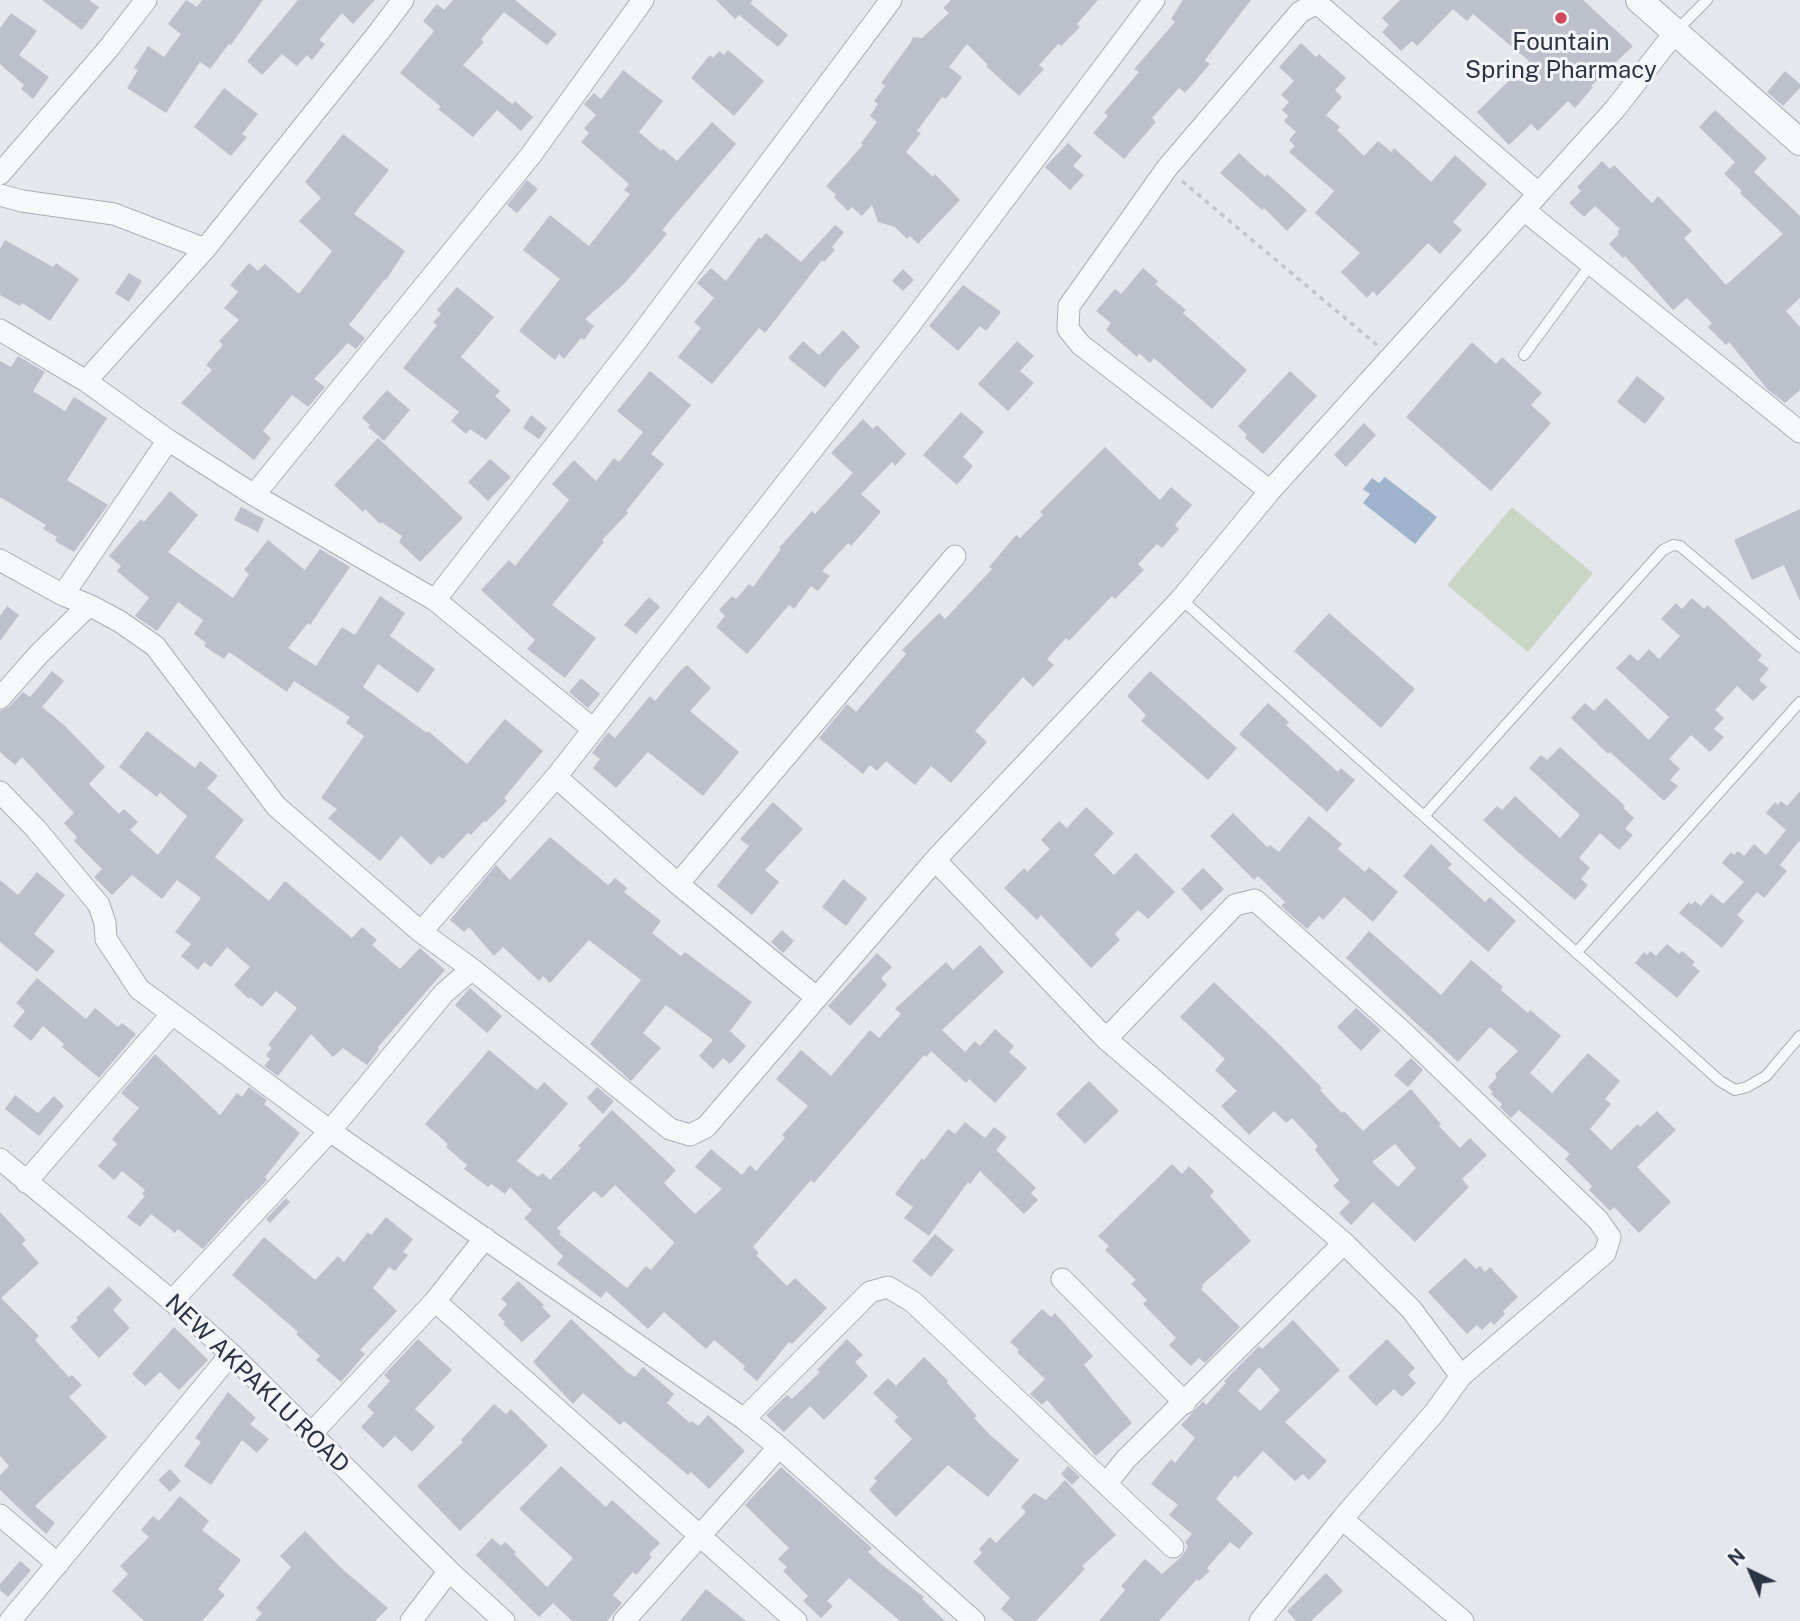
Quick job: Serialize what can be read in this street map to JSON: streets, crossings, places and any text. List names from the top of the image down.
{
  "streets": {
    "street": ["NEW AKPAKLU ROAD"]
  },
  "places": ["Fountain Spring Pharmacy"],
  "north": "top left"
}
